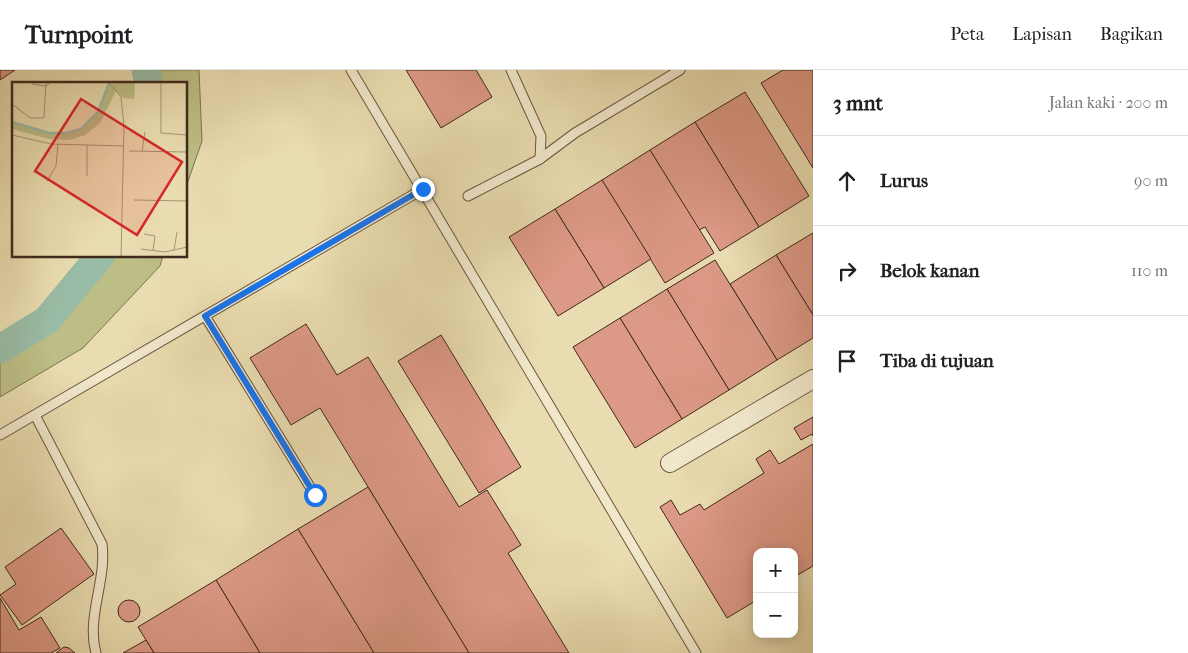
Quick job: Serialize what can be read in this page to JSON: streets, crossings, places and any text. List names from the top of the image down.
{
  "page": {
    "header": "Turnpoint",
    "nav": ["Peta", "Lapisan", "Bagikan"],
    "heading": ["3 mnt", "Jalan kaki · 200 m"],
    "list": [
      ["Lurus", "90 m"],
      ["Belok kanan", "110 m"],
      "Tiba di tujuan"
    ],
    "map_buttons": ["+", "−"]
  }
}
